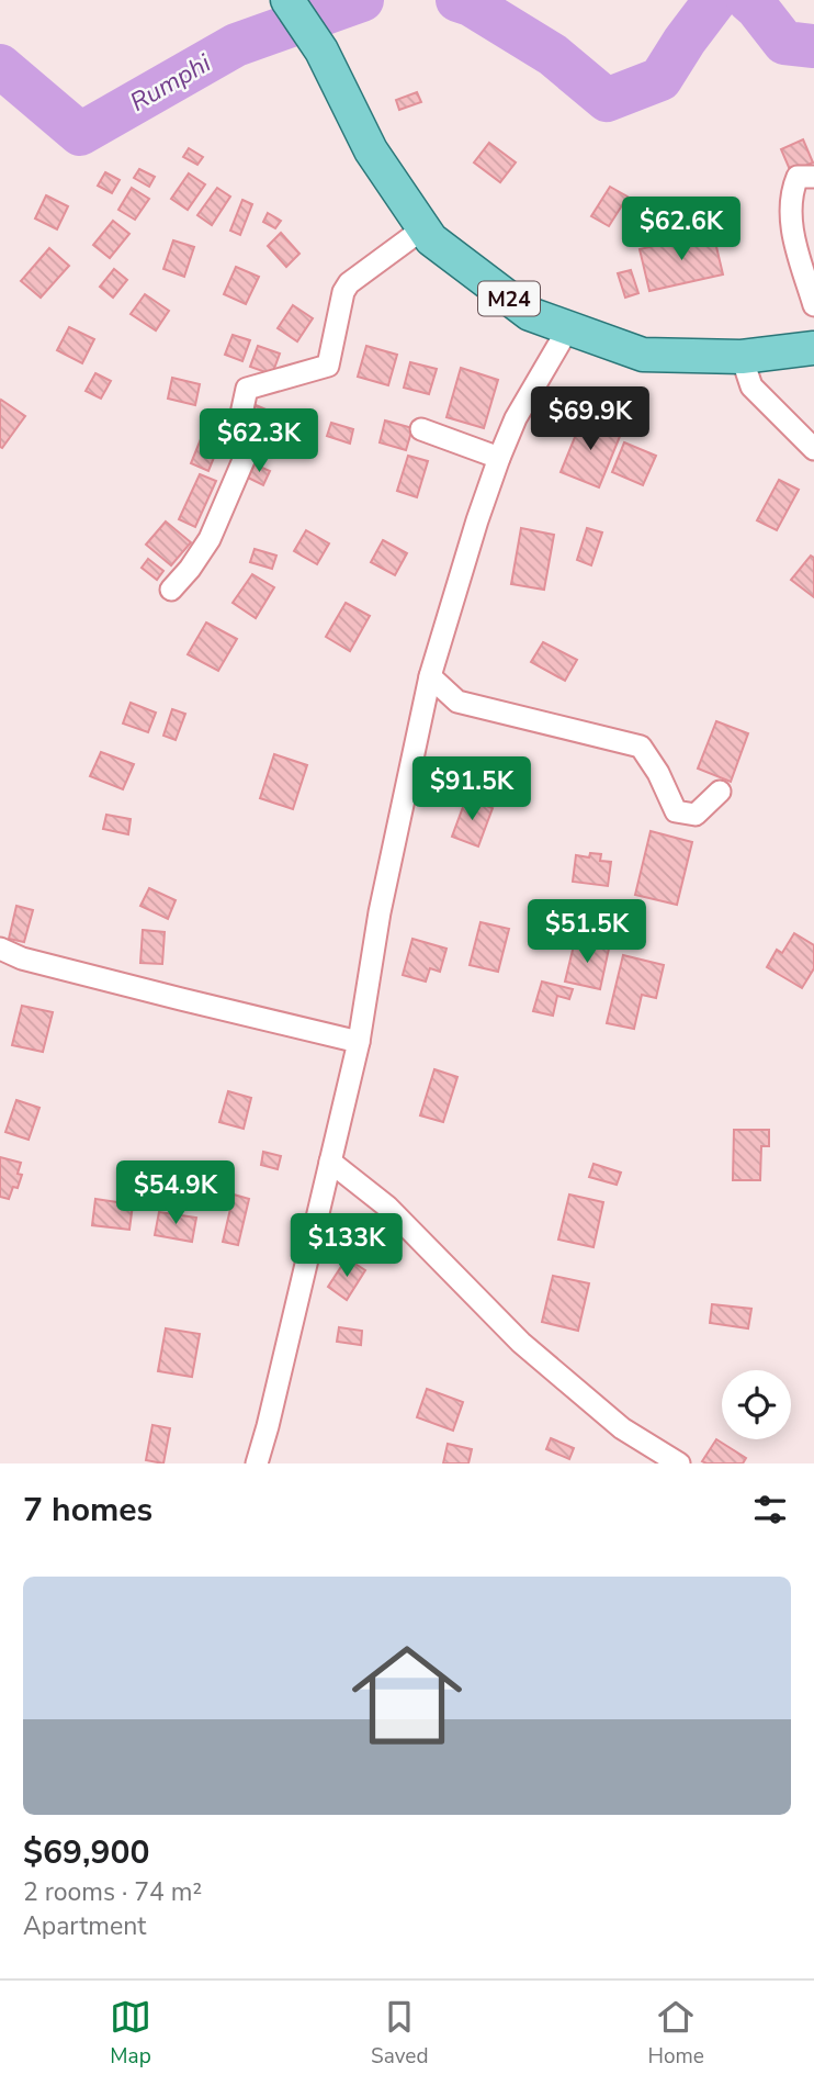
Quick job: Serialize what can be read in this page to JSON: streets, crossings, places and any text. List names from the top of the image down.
{
  "streets": {
    "main road": ["M24"]
  },
  "water": ["Rumphi"],
  "page": {
    "price": [
      "$62.6K",
      "$69.9K",
      "$62.3K",
      "$91.5K",
      "$51.5K",
      "$54.9K",
      "$133K"
    ],
    "heading": "7 homes",
    "list": [
      {
        "name": "$69,900",
        "note": "2 rooms · 74 m² · Apartment"
      }
    ],
    "tabs": ["Map", "Saved", "Home"]
  }
}
